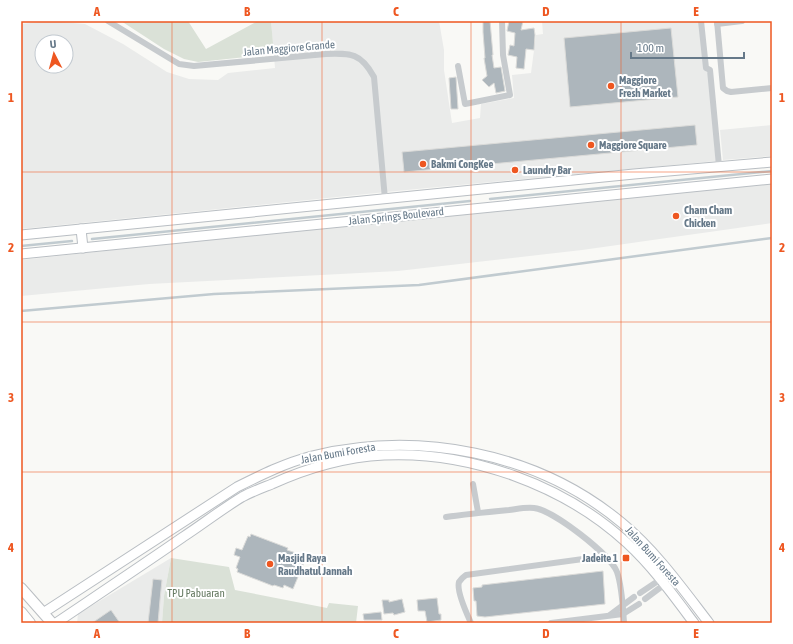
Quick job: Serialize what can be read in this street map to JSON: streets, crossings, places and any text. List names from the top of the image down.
{
  "streets": {
    "main road": ["Jalan Springs Boulevard", "Jalan Bumi Foresta"],
    "street": ["Jalan Maggiore Grande"]
  },
  "crossings": [
    ["Jalan Maggiore Grande", "Jalan Springs Boulevard"]
  ],
  "parks": ["TPU Pabuaran"],
  "places": {
    "other": [
      "Maggiore Fresh Market",
      "Maggiore Square",
      "Bakmi CongKee",
      "Laundry Bar",
      "Cham Cham Chicken",
      "Masjid Raya Raudhatul Jannah"
    ],
    "transit": ["Jadeite 1"]
  },
  "scale_bar": "100 m",
  "north": "top",
  "grid": {
    "columns": [
      "A",
      "B",
      "C",
      "D",
      "E"
    ],
    "rows": [
      "1",
      "2",
      "3",
      "4"
    ]
  }
}
